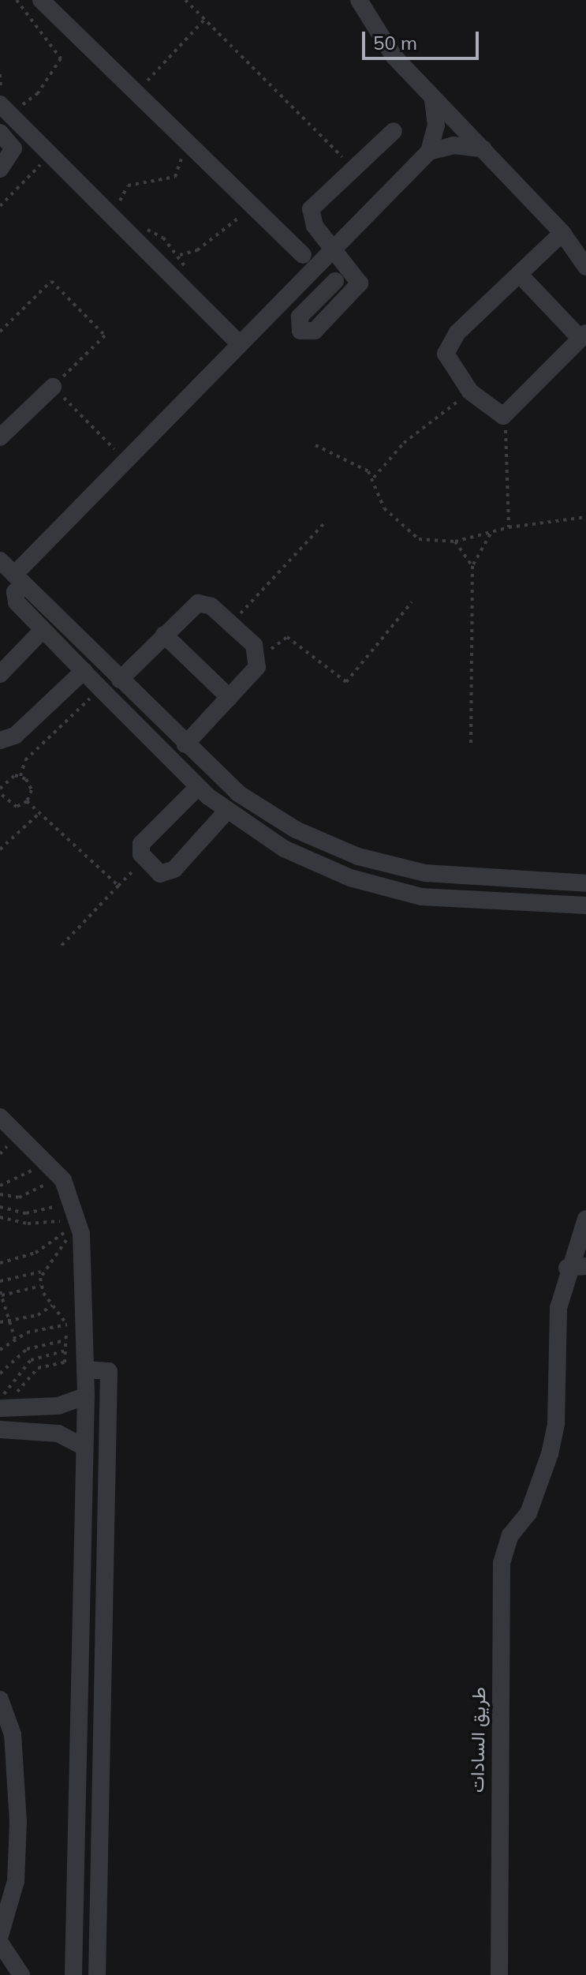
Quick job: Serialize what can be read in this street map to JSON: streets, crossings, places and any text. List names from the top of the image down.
{
  "streets": {
    "street": ["طريق السادات"]
  },
  "scale_bar": "50 m"
}
